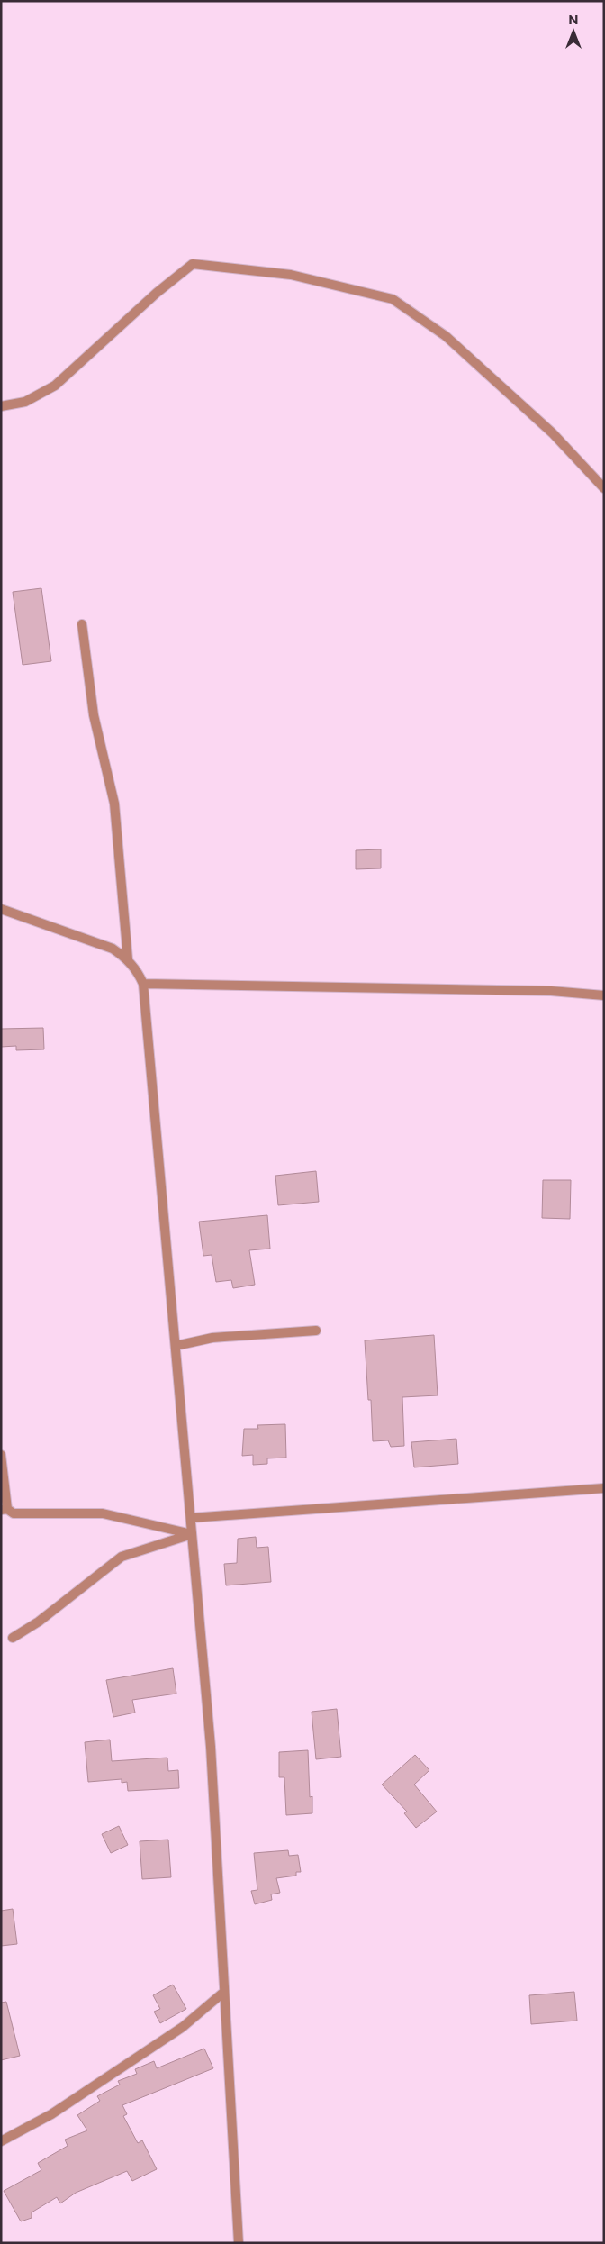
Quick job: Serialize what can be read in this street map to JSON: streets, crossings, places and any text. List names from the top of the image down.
{
  "north": "top"
}
